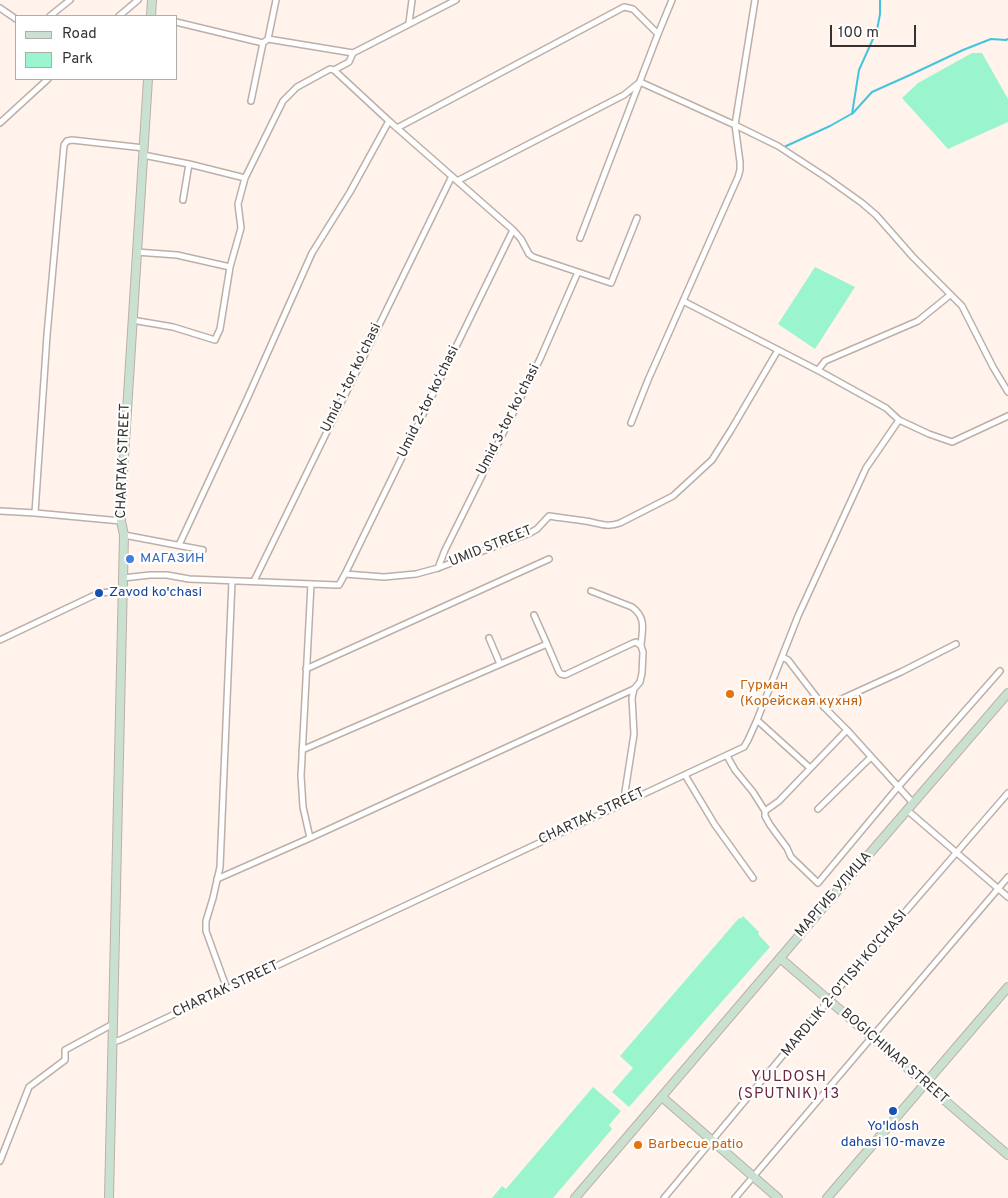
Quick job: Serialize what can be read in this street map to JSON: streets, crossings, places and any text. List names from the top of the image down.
{
  "streets": {
    "street": [
      "Umid 1-tor koʻchasi",
      "Umid 2-tor koʻchasi",
      "Umid 3-tor koʻchasi",
      "CHARTAK STREET",
      "UMID STREET",
      "МАРГИБ УЛИЦА",
      "MARDLIK 2-O'TISH KO'CHASI",
      "BOGICHINAR STREET"
    ]
  },
  "crossings": [
    ["Umid 2-tor koʻchasi", "UMID STREET"],
    ["Umid 3-tor koʻchasi", "UMID STREET"],
    ["МАРГИБ УЛИЦА", "BOGICHINAR STREET"],
    ["MARDLIK 2-O'TISH KO'CHASI", "BOGICHINAR STREET"]
  ],
  "districts": ["YULDOSH (SPUTNIK) 13"],
  "places": [
    "МАГАЗИН",
    "Zavod ko'chasi",
    "Гурман (Корейская кухня)",
    "Yo'ldosh dahasi 10-mavze",
    "Barbecue patio"
  ],
  "legend": ["Road", "Park"],
  "scale_bar": "100 m"
}
